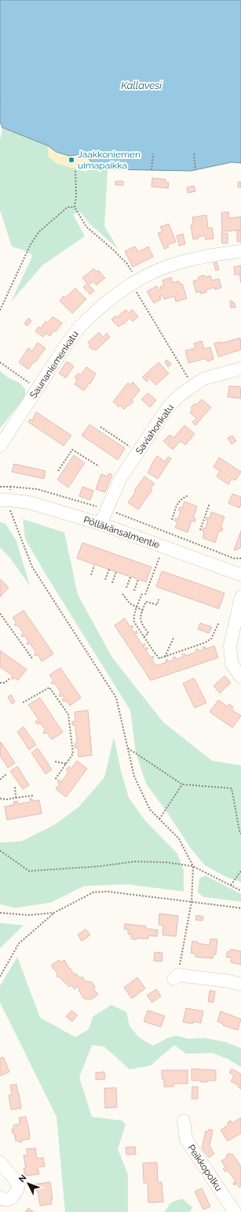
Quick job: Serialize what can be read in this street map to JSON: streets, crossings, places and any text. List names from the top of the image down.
{
  "streets": {
    "street": [
      "Saunaniemenkatu",
      "Saviahonkatu",
      "Pölläkänsalmentie",
      "Peikkopolku"
    ]
  },
  "crossings": [
    ["Saviahonkatu", "Pölläkänsalmentie"]
  ],
  "water": ["Kallavesi"],
  "places": ["Jaakkoniemen uimapaikka"],
  "north": "top left"
}
